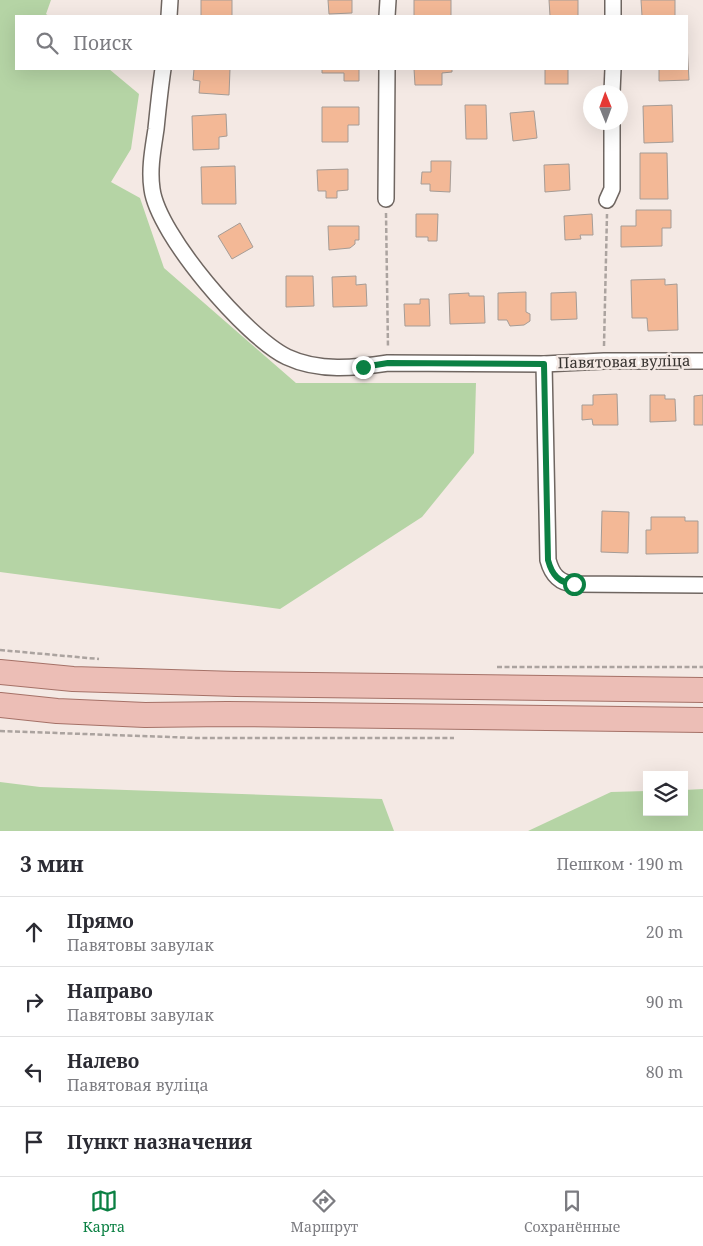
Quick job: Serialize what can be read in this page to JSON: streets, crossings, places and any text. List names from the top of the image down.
{
  "streets": {
    "street": ["Павятовая вуліца"]
  },
  "north": "top",
  "page": {
    "search": "Поиск",
    "heading": ["3 мин", "Пешком · 190 m"],
    "list": [
      ["Прямо", "Павятовы завулак", "20 m"],
      ["Направо", "Павятовы завулак", "90 m"],
      ["Налево", "Павятовая вуліца", "80 m"],
      "Пункт назначения"
    ],
    "nav": ["Карта", "Маршрут", "Сохранённые"]
  }
}
